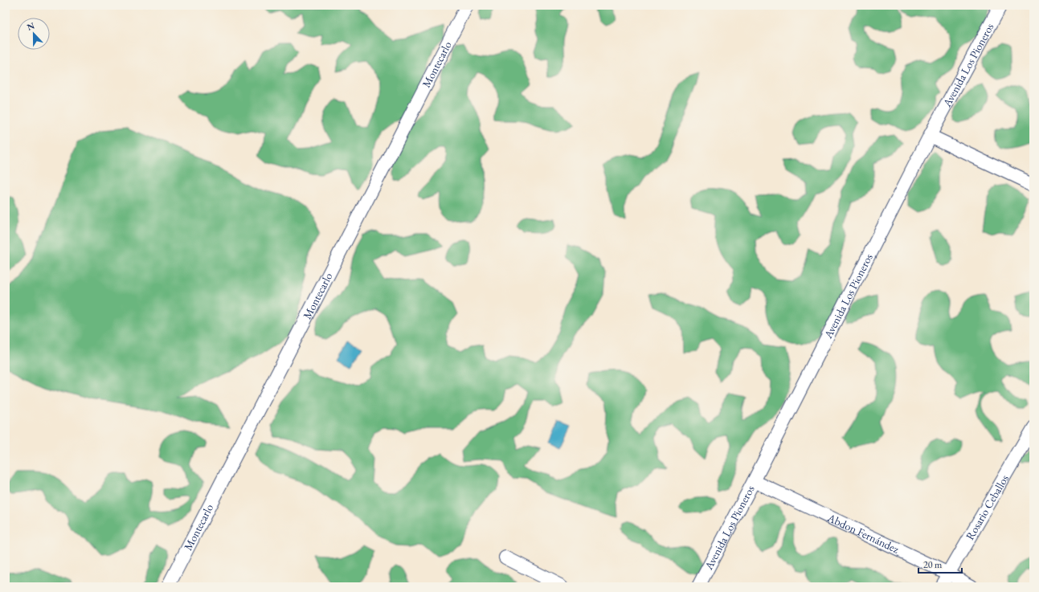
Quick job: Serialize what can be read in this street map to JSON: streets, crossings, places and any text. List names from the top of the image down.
{
  "streets": {
    "street": [
      "Montecarlo",
      "Avenida Los Pioneros",
      "Rosario Ceballos",
      "Abdon Fernández"
    ]
  },
  "crossings": [
    ["Avenida Los Pioneros", "Abdon Fernández"],
    ["Rosario Ceballos", "Abdon Fernández"]
  ],
  "scale_bar": "20 m",
  "north": "top"
}
